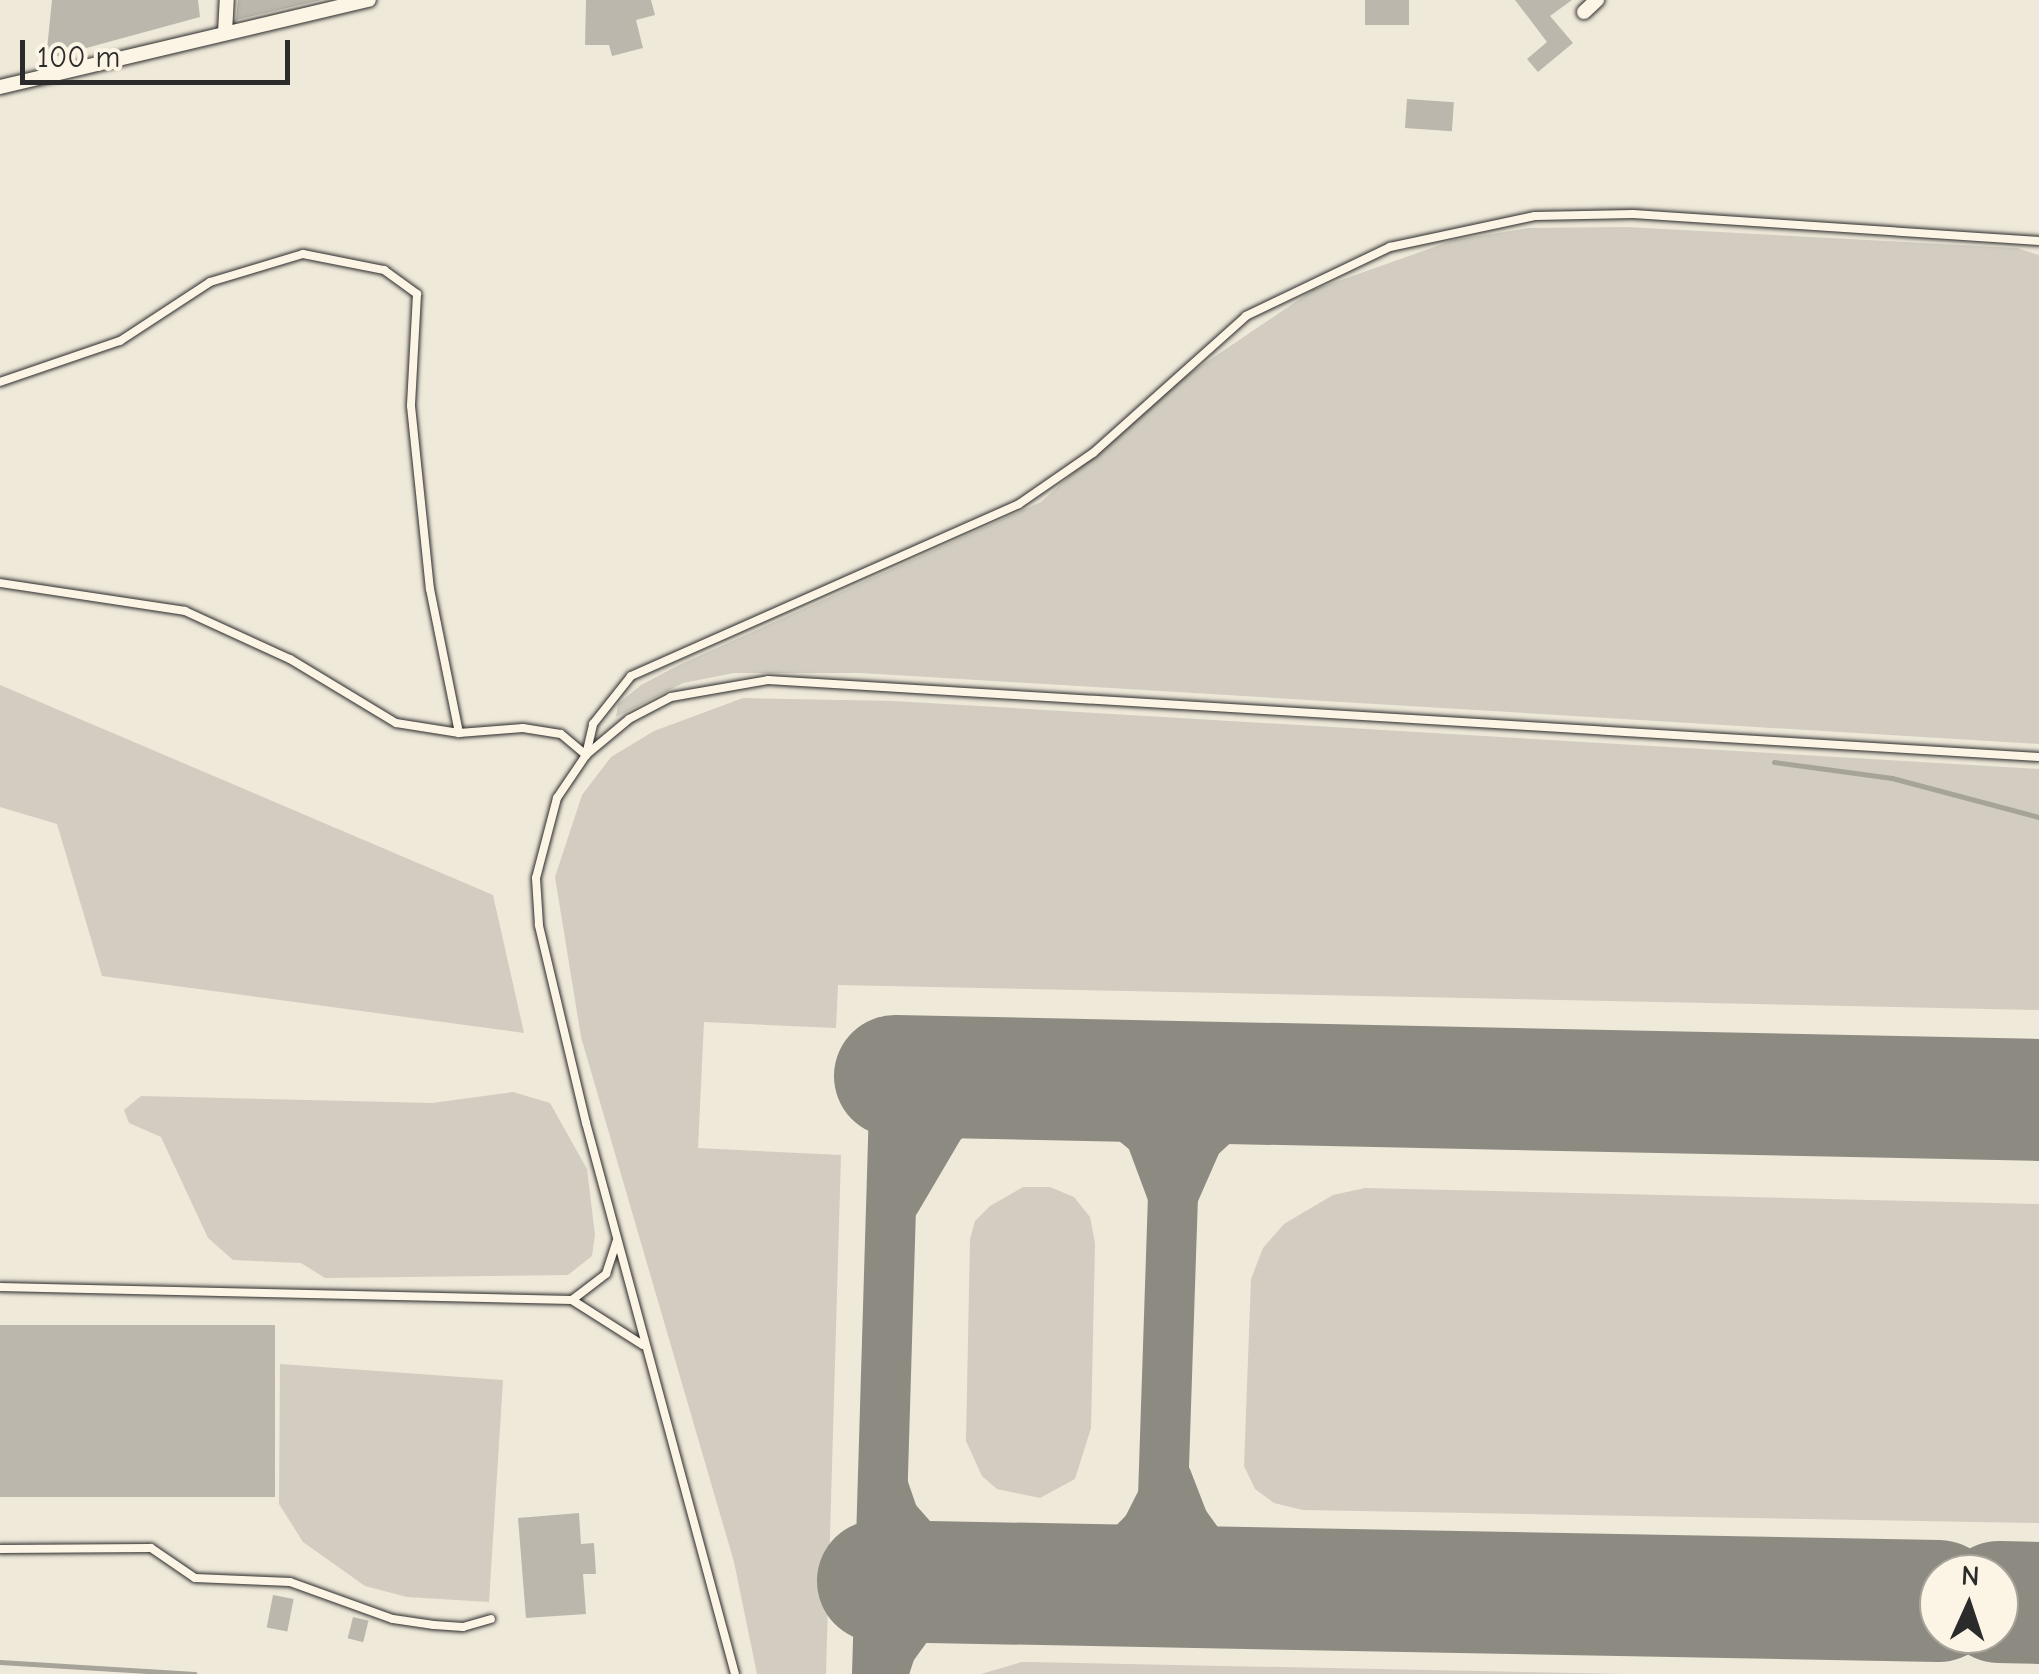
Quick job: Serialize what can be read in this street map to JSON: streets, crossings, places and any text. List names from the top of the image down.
{
  "scale_bar": "100 m",
  "north": "top"
}
